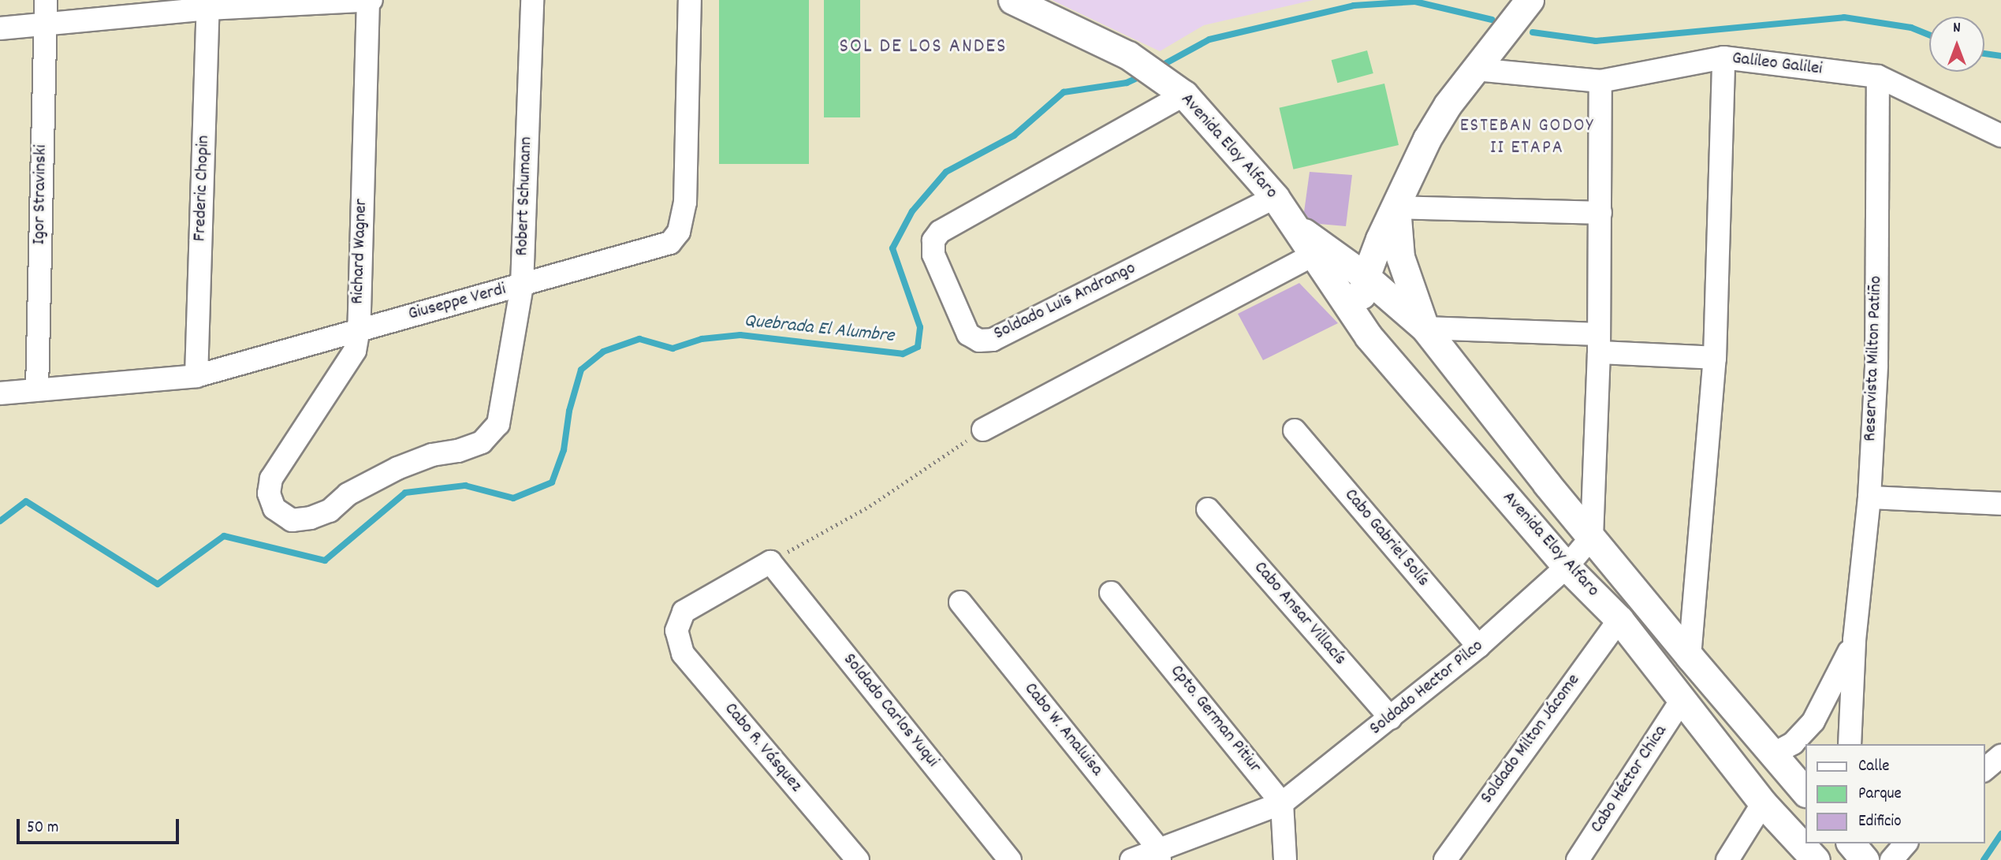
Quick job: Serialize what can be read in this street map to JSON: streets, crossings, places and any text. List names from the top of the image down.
{
  "streets": {
    "street": [
      "Galileo Galilei",
      "Avenida Eloy Alfaro",
      "Frederic Chopin",
      "Igor Stravinski",
      "Robert Schumann",
      "Richard Wagner",
      "Soldado Luis Andrango",
      "Giuseppe Verdi",
      "Reservista Milton Patiño",
      "Cabo Gabriel Solís",
      "Cabo Ansar Villacís",
      "Soldado Hector Pilco",
      "Soldado Carlos Yuqui",
      "Cpto. German Pitiur",
      "Cabo W. Analuisa",
      "Soldado Milton Jácome",
      "Cabo R. Vásquez",
      "Cabo Héctor Chica"
    ]
  },
  "crossings": [
    ["Galileo Galilei", "Reservista Milton Patiño"],
    ["Avenida Eloy Alfaro", "Soldado Luis Andrango"],
    ["Avenida Eloy Alfaro", "Reservista Milton Patiño"],
    ["Avenida Eloy Alfaro", "Soldado Hector Pilco"],
    ["Avenida Eloy Alfaro", "Soldado Milton Jácome"],
    ["Avenida Eloy Alfaro", "Cabo Héctor Chica"],
    ["Frederic Chopin", "Giuseppe Verdi"],
    ["Igor Stravinski", "Giuseppe Verdi"],
    ["Robert Schumann", "Richard Wagner"],
    ["Robert Schumann", "Giuseppe Verdi"],
    ["Richard Wagner", "Giuseppe Verdi"],
    ["Cabo Gabriel Solís", "Soldado Hector Pilco"],
    ["Cabo Ansar Villacís", "Soldado Hector Pilco"],
    ["Soldado Hector Pilco", "Cpto. German Pitiur"],
    ["Soldado Hector Pilco", "Cabo W. Analuisa"],
    ["Soldado Carlos Yuqui", "Cabo R. Vásquez"]
  ],
  "districts": ["SOL DE LOS ANDES", "ESTEBAN GODOY II ETAPA"],
  "water": ["Quebrada El Alumbre"],
  "legend": ["Calle", "Parque", "Edificio"],
  "scale_bar": "50 m",
  "north": "top"
}
